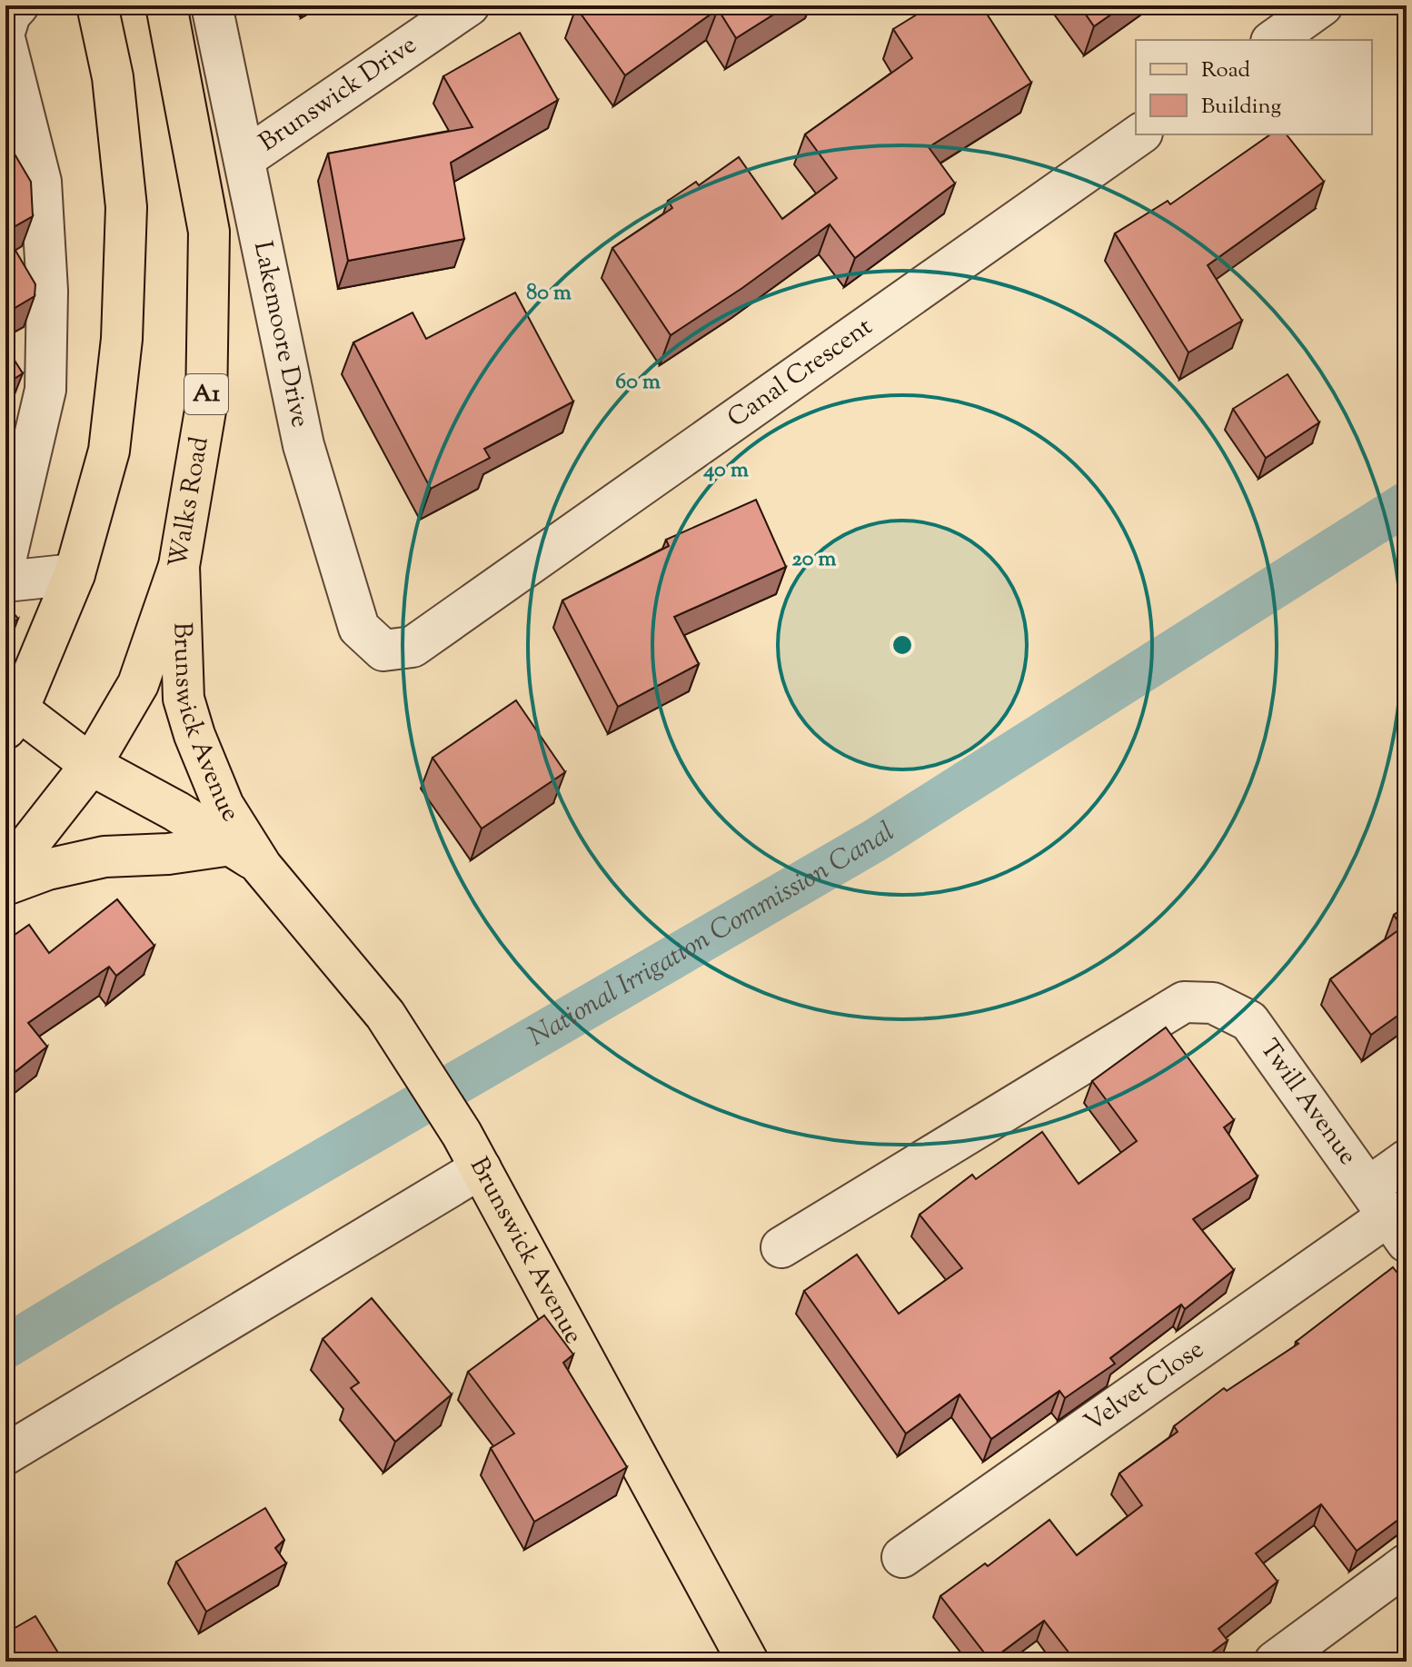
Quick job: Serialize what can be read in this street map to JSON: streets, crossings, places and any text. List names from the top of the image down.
{
  "streets": {
    "main road": ["A1", "Walks Road", "Brunswick Avenue"],
    "street": [
      "Brunswick Drive",
      "Lakemoore Drive",
      "Canal Crescent",
      "Twill Avenue",
      "Velvet Close"
    ]
  },
  "crossings": [
    ["Brunswick Drive", "Lakemoore Drive"],
    ["Lakemoore Drive", "Canal Crescent"],
    ["A1", "Walks Road"],
    ["A1", "Brunswick Avenue"],
    ["Walks Road", "Brunswick Avenue"],
    ["Twill Avenue", "Velvet Close"]
  ],
  "water": ["National Irrigation Commission Canal"],
  "legend": ["Road", "Building"],
  "rings": [
    "80 m",
    "60 m",
    "40 m",
    "20 m"
  ]
}
